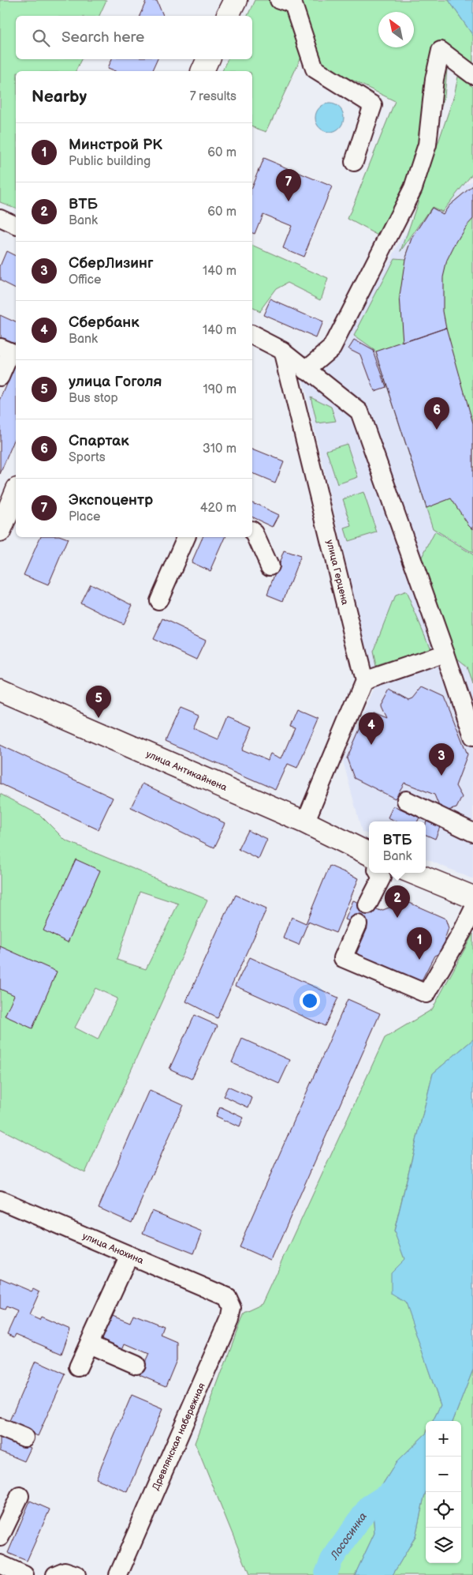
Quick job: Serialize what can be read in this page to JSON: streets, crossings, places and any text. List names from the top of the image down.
{
  "streets": {
    "main road": ["улица Антикайнена"],
    "street": ["улица Герцена", "улица Анохина", "Древлянская набережная"]
  },
  "crossings": [
    ["улица Анохина", "Древлянская набережная"]
  ],
  "water": ["Лососинка"],
  "north": "top left",
  "page": {
    "search": "Search here",
    "heading": ["Nearby", "7 results"],
    "list": [
      {
        "mark": "1",
        "name": "Минстрой РК",
        "note": "Public building",
        "value": "60 m"
      },
      {
        "mark": "2",
        "name": "ВТБ",
        "note": "Bank",
        "value": "60 m"
      },
      {
        "mark": "3",
        "name": "СберЛизинг",
        "note": "Office",
        "value": "140 m"
      },
      {
        "mark": "4",
        "name": "Сбербанк",
        "note": "Bank",
        "value": "140 m"
      },
      {
        "mark": "5",
        "name": "улица Гоголя",
        "note": "Bus stop",
        "value": "190 m"
      },
      {
        "mark": "6",
        "name": "Спартак",
        "note": "Sports",
        "value": "310 m"
      },
      {
        "mark": "7",
        "name": "Экспоцентр",
        "note": "Place",
        "value": "420 m"
      }
    ],
    "pins": [
      "7",
      "6",
      "5",
      "4",
      "3",
      "2",
      "1"
    ],
    "popup": ["ВТБ", "Bank"],
    "map_buttons": ["+", "−"]
  }
}
